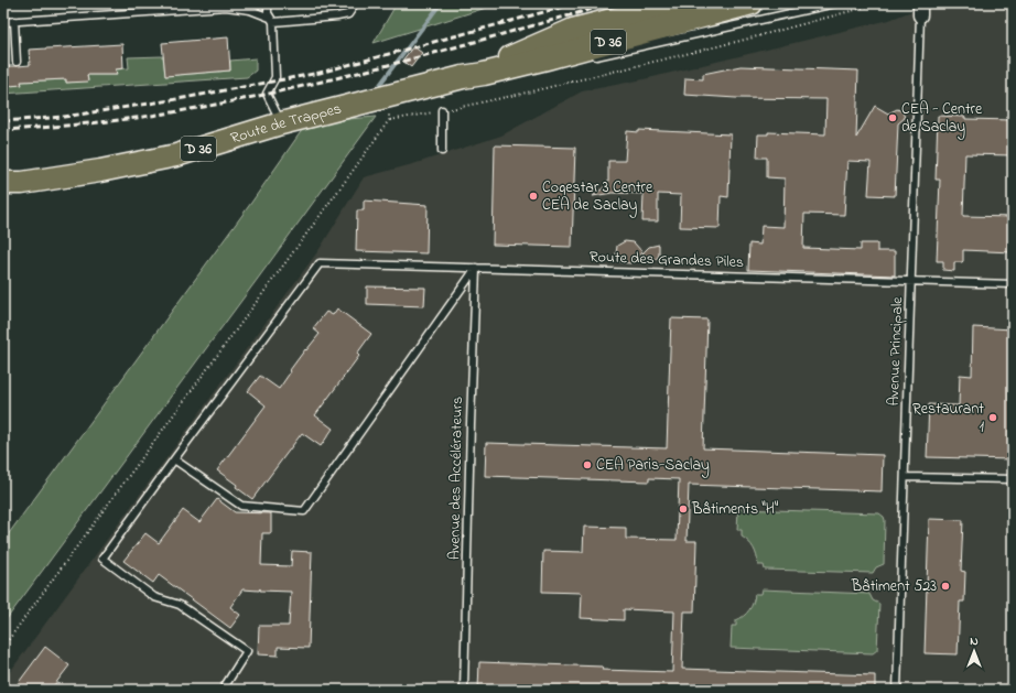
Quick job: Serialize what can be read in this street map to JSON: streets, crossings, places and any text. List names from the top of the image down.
{
  "streets": {
    "main road": ["D 36", "Route de Trappes"],
    "lane": ["Route des Grandes Piles", "Avenue Principale", "Avenue des Accélérateurs"]
  },
  "crossings": [
    ["D 36", "Route de Trappes"],
    ["Route des Grandes Piles", "Avenue Principale"],
    ["Route des Grandes Piles", "Avenue des Accélérateurs"]
  ],
  "places": [
    "CEA - Centre de Saclay",
    "Cogestar 3 Centre CEA de Saclay",
    "Restaurant 1",
    "CEA Paris-Saclay",
    "Bâtiments \"H\"",
    "Bâtiment 523"
  ],
  "north": "top"
}
